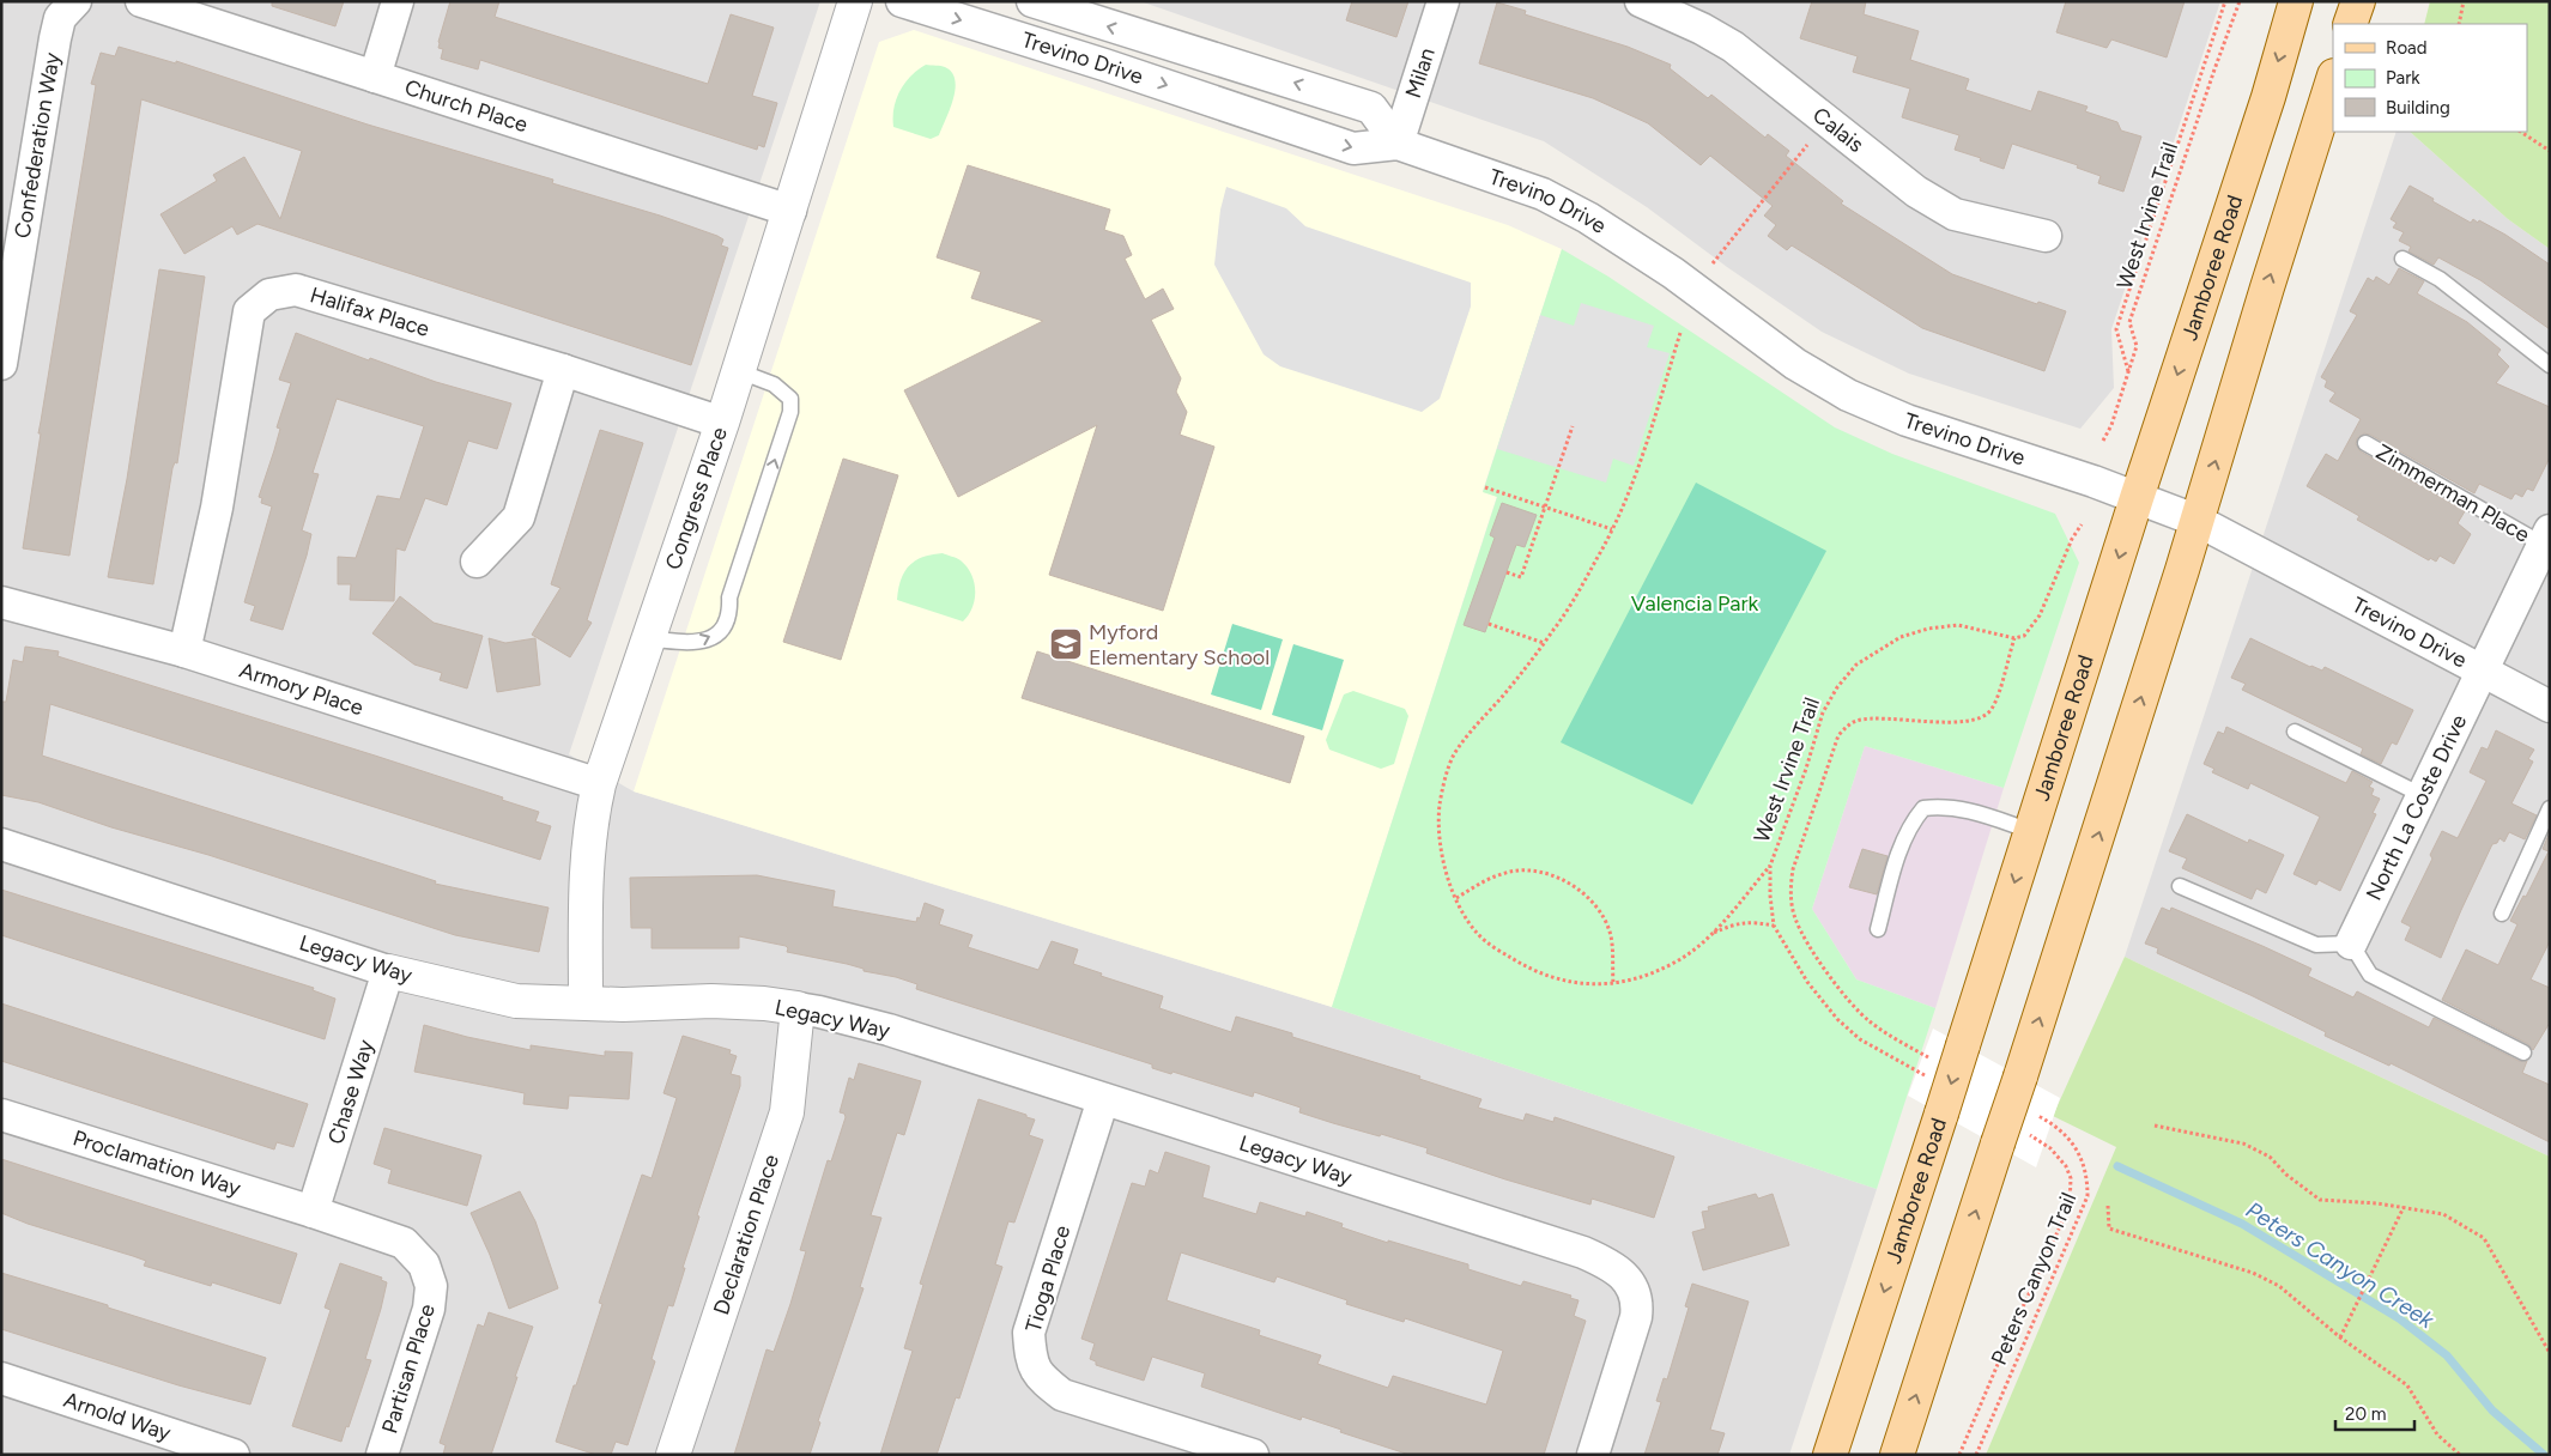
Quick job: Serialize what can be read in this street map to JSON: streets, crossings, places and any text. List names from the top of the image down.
{
  "streets": {
    "main road": ["Jamboree Road"],
    "street": [
      "Trevino Drive",
      "Milan",
      "Church Place",
      "Calais",
      "Confederation Way",
      "Halifax Place",
      "Congress Place",
      "Armory Place",
      "North La Coste Drive",
      "Legacy Way",
      "Chase Way",
      "Proclamation Way",
      "Declaration Place",
      "Tioga Place",
      "Partisan Place",
      "Arnold Way"
    ],
    "lane": ["Zimmerman Place"],
    "path": ["West Irvine Trail", "Peters Canyon Trail"]
  },
  "crossings": [
    ["Trevino Drive", "Milan"],
    ["Trevino Drive", "Jamboree Road"],
    ["Trevino Drive", "North La Coste Drive"],
    ["Church Place", "Congress Place"],
    ["Halifax Place", "Congress Place"],
    ["Halifax Place", "Armory Place"],
    ["Zimmerman Place", "North La Coste Drive"],
    ["Congress Place", "Armory Place"],
    ["Congress Place", "Legacy Way"],
    ["Legacy Way", "Chase Way"],
    ["Legacy Way", "Declaration Place"],
    ["Legacy Way", "Tioga Place"],
    ["Chase Way", "Proclamation Way"],
    ["Chase Way", "Partisan Place"],
    ["Proclamation Way", "Partisan Place"]
  ],
  "water": ["Peters Canyon Creek"],
  "parks": ["Valencia Park"],
  "places": {
    "school or university": ["Myford Elementary School"]
  },
  "legend": ["Road", "Park", "Building"],
  "scale_bar": "20 m"
}
